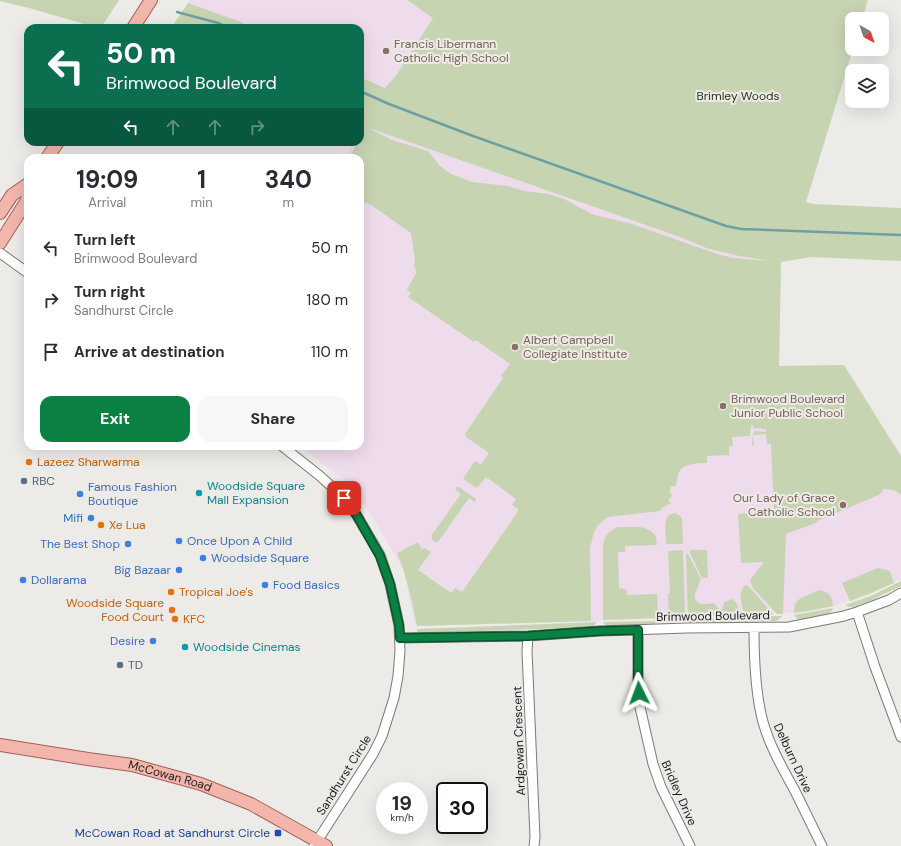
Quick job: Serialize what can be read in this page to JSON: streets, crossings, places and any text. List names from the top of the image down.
{
  "streets": {
    "main road": ["McCowan Road"],
    "street": [
      "Brimwood Boulevard",
      "Ardgowan Crescent",
      "Delburn Drive",
      "Sandhurst Circle",
      "Bridley Drive"
    ]
  },
  "crossings": [
    ["Brimwood Boulevard", "Ardgowan Crescent"],
    ["Brimwood Boulevard", "Delburn Drive"],
    ["Brimwood Boulevard", "Sandhurst Circle"],
    ["Brimwood Boulevard", "Bridley Drive"],
    ["Sandhurst Circle", "McCowan Road"]
  ],
  "parks": ["Brimley Woods"],
  "places": {
    "other": [
      "Francis Libermann Catholic High School",
      "Albert Campbell Collegiate Institute",
      "Brimwood Boulevard Junior Public School",
      "Lazeez Sharwarma",
      "RBC",
      "Woodside Square Mall Expansion",
      "Famous Fashion Boutique",
      "Our Lady of Grace Catholic School",
      "Mifi",
      "Xe Lua",
      "Once Upon A Child",
      "The Best Shop",
      "Woodside Square",
      "Big Bazaar",
      "Dollarama",
      "Food Basics",
      "Tropical Joe's",
      "Woodside Square Food Court",
      "KFC",
      "Desire",
      "Woodside Cinemas",
      "TD"
    ],
    "transit": ["McCowan Road at Sandhurst Circle"]
  },
  "north": "bottom right",
  "page": {
    "turn": ["50 m", "Brimwood Boulevard"],
    "eta": [
      "19:09",
      "Arrival",
      "1",
      "min",
      "340",
      "m"
    ],
    "list": [
      {
        "name": "Turn left",
        "note": "Brimwood Boulevard",
        "value": "50 m"
      },
      {
        "name": "Turn right",
        "note": "Sandhurst Circle",
        "value": "180 m"
      },
      {
        "name": "Arrive at destination",
        "value": "110 m"
      }
    ],
    "buttons": ["Exit", "Share"],
    "speed": "19 km/h",
    "limit": "30"
  }
}
